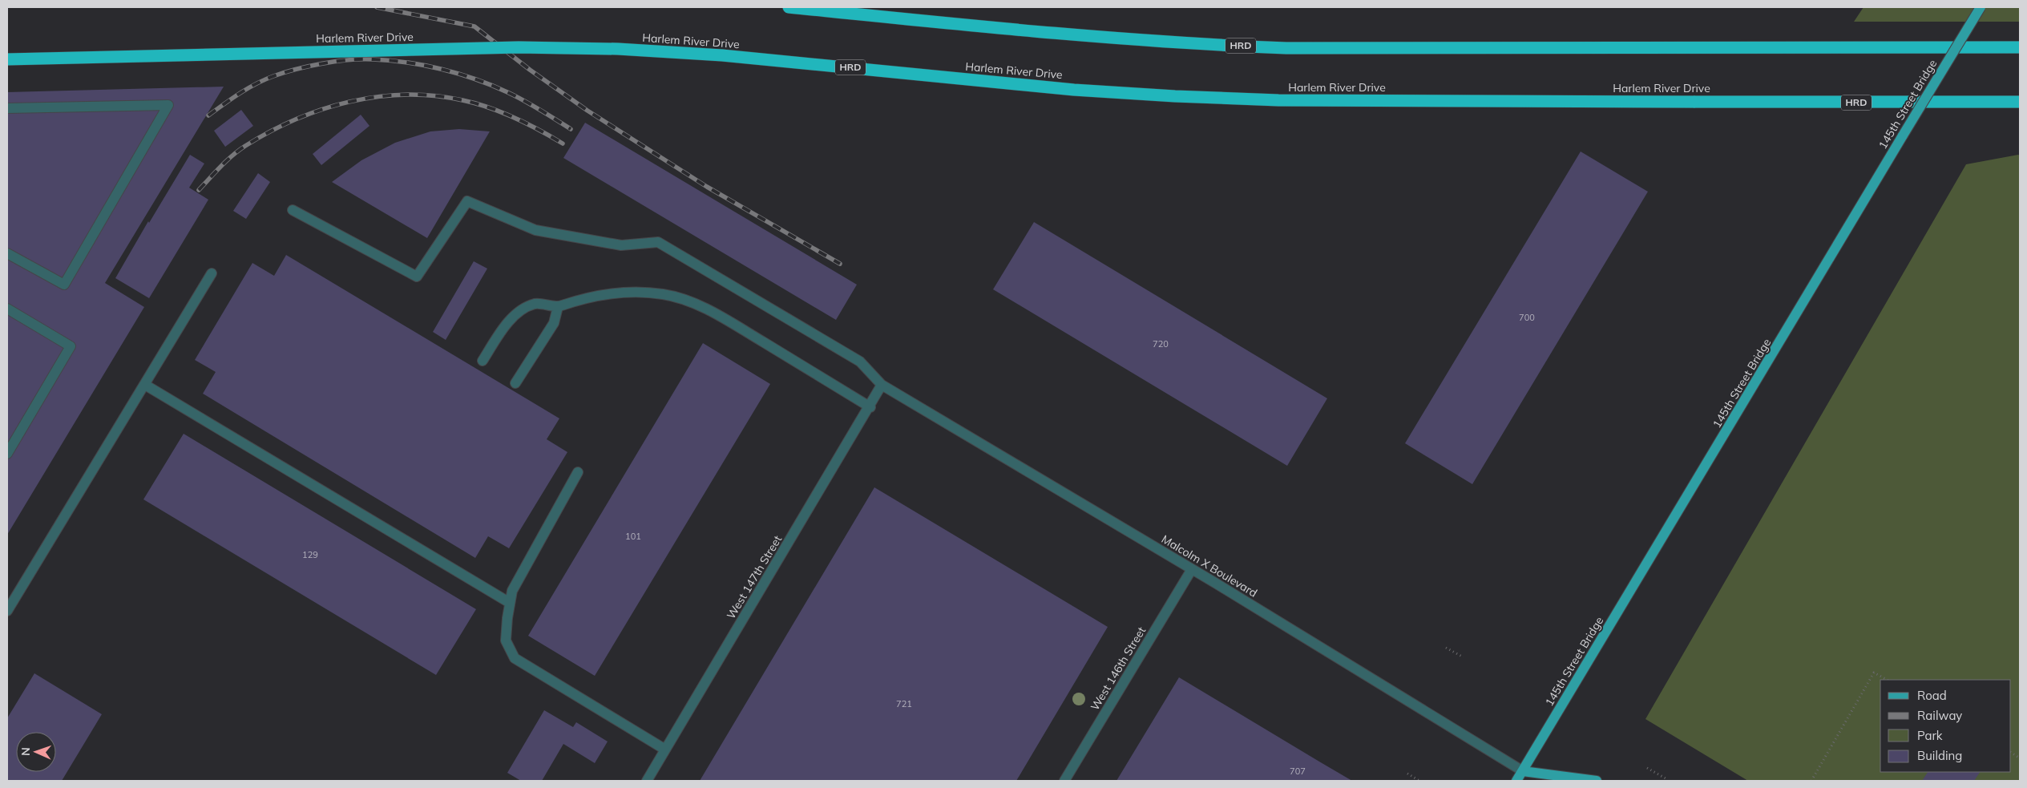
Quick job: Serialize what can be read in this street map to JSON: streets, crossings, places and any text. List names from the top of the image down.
{
  "streets": {
    "highway": ["Harlem River Drive", "HRD"],
    "main road": ["145th Street Bridge", "Malcolm X Boulevard"],
    "street": ["West 147th Street", "West 146th Street"]
  },
  "crossings": [
    ["145th Street Bridge", "Malcolm X Boulevard"],
    ["Malcolm X Boulevard", "West 147th Street"],
    ["Malcolm X Boulevard", "West 146th Street"]
  ],
  "house_numbers": [
    "700",
    "720",
    "101",
    "129",
    "721",
    "707"
  ],
  "legend": [
    "Road",
    "Railway",
    "Park",
    "Building"
  ],
  "north": "left"
}
